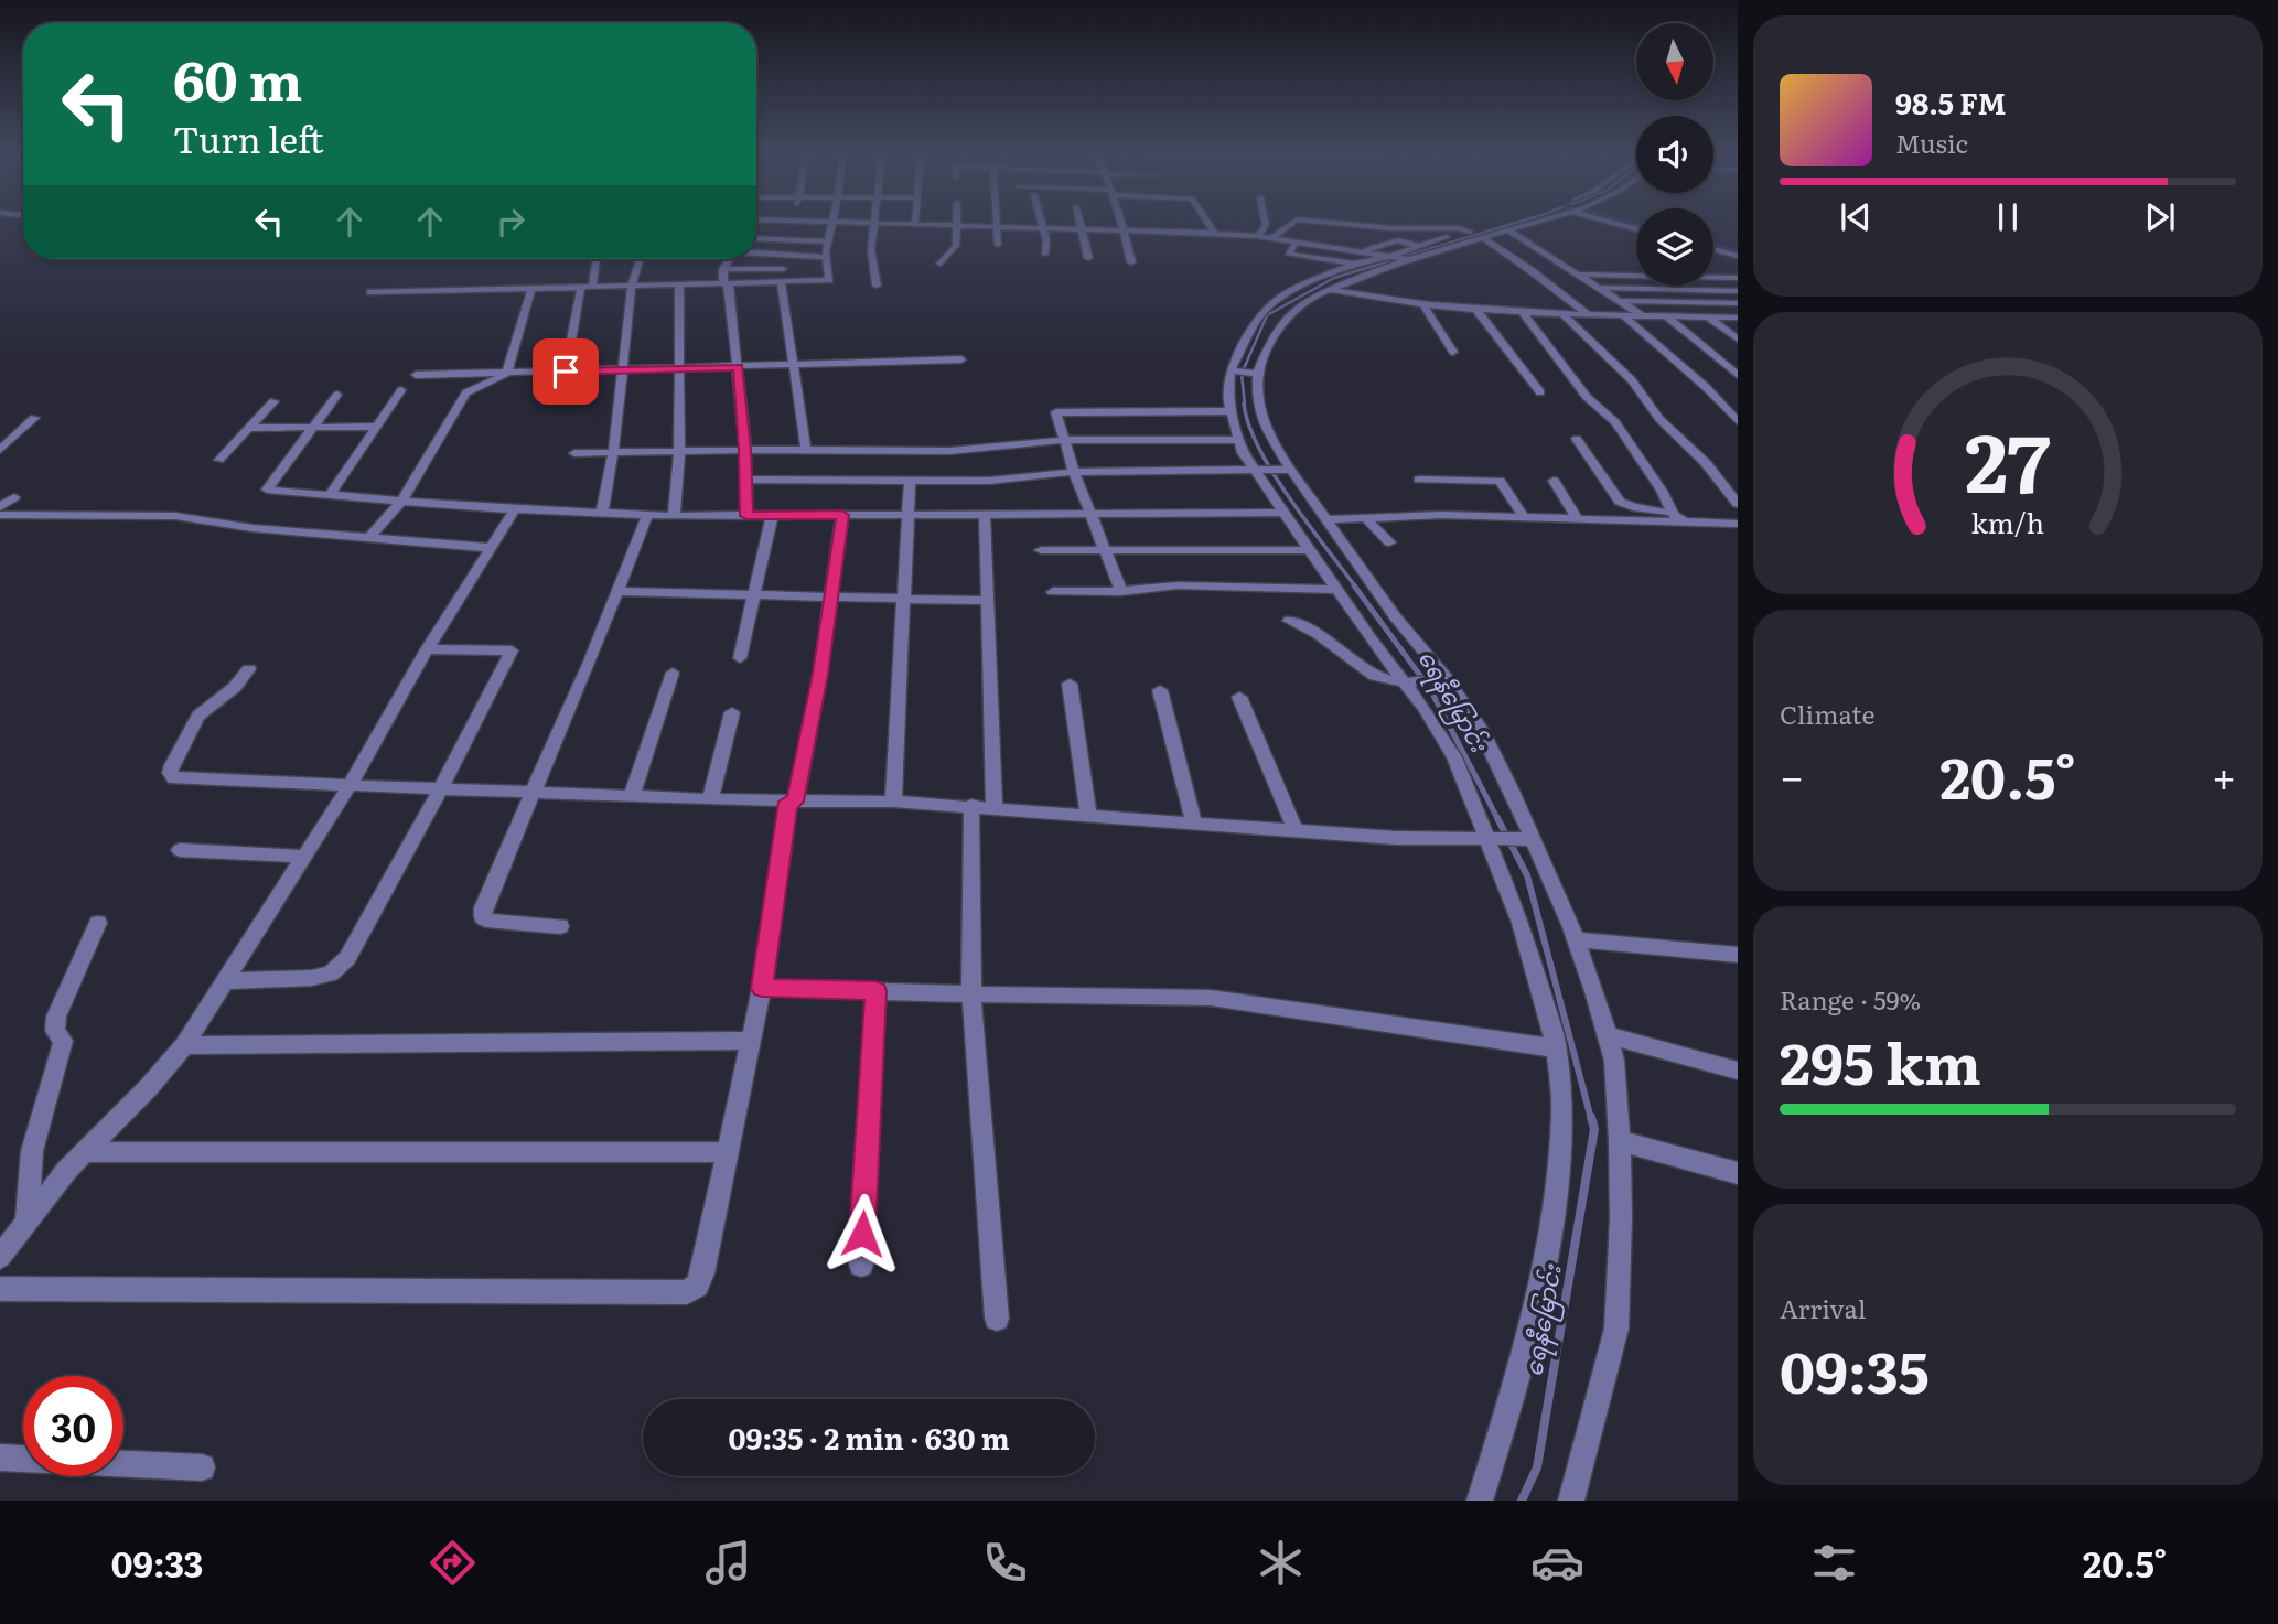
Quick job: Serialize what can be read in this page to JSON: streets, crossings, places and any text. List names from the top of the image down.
{
  "water": ["ရေနီမြောင်း"],
  "north": "bottom",
  "page": {
    "turn": ["60 m", "Turn left"],
    "song": ["98.5 FM", "Music"],
    "tile": [
      "Climate",
      ["Range · 59%", "295 km"],
      ["Arrival", "09:35"]
    ],
    "heat": ["−", "20.5°", "+"],
    "limit": "30",
    "trip": "09:35 · 2 min · 630 m",
    "tabs": ["09:33", "20.5°"],
    "gauge": ["27", "km/h"]
  }
}
